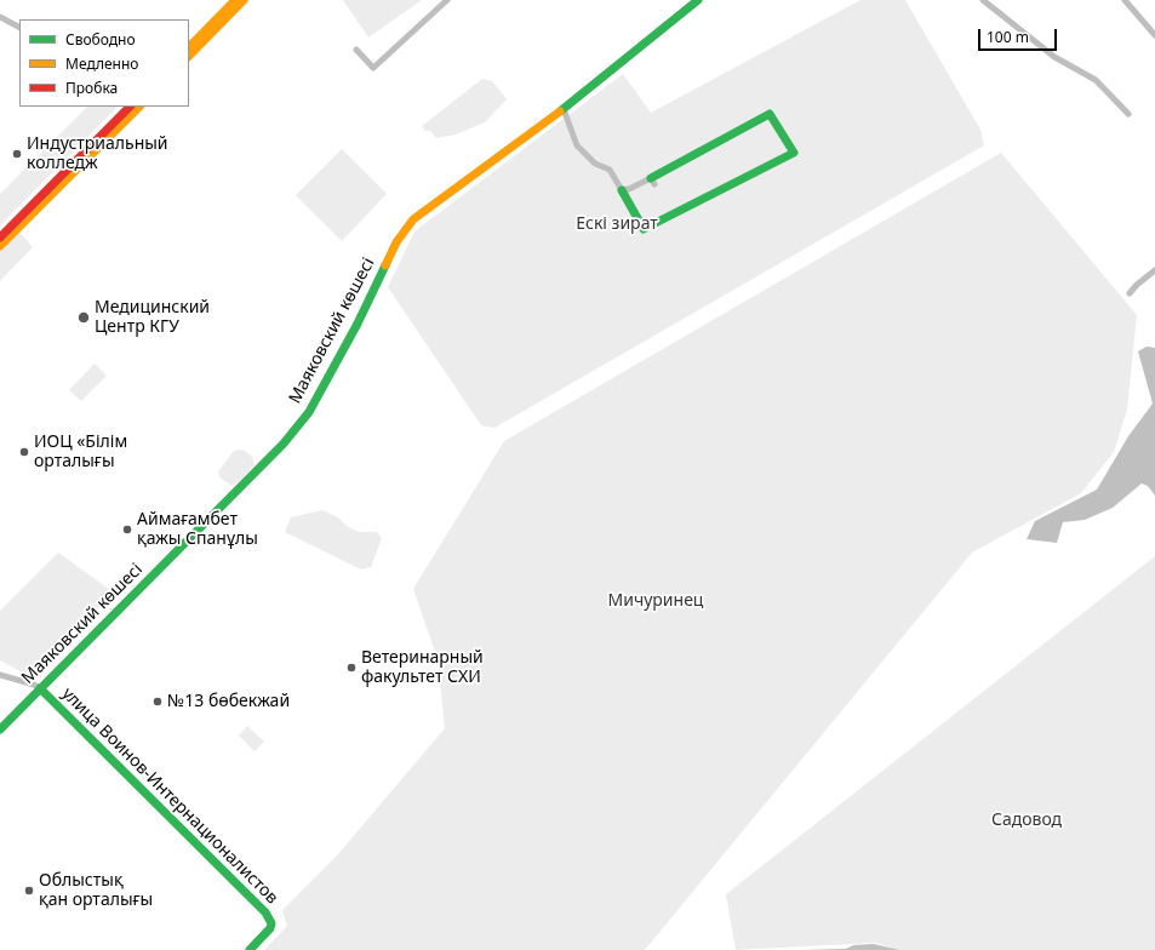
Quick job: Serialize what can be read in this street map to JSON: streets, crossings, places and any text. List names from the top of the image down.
{
  "streets": {
    "main road": ["Маяковский көшесі", "улица Воинов-Интернационалистов"]
  },
  "crossings": [
    ["Маяковский көшесі", "улица Воинов-Интернационалистов"]
  ],
  "parks": ["Ескі зират", "Мичуринец", "Садовод"],
  "places": [
    "Индустриальный колледж",
    "Медицинский Центр КГУ",
    "ИОЦ «Білім орталығы",
    "Аймағамбет қажы Спанұлы",
    "Ветеринарный факультет СХИ",
    "№13 бөбекжай",
    "Облыстық қан орталығы"
  ],
  "legend": ["Свободно", "Медленно", "Пробка"],
  "scale_bar": "100 m"
}
